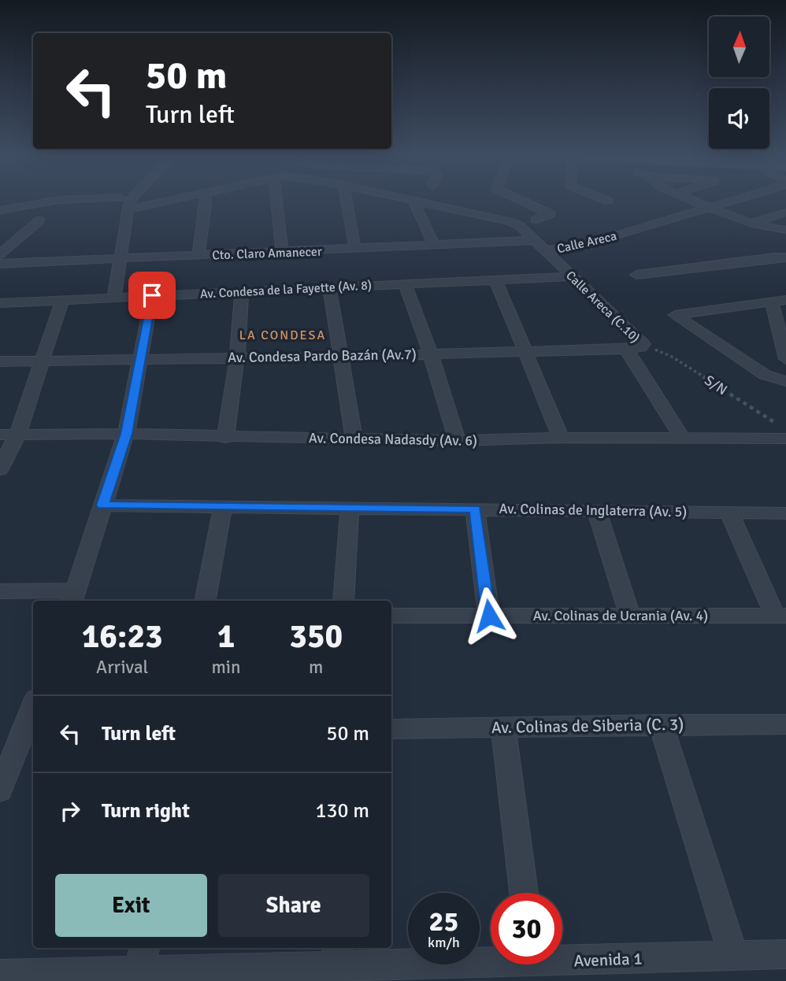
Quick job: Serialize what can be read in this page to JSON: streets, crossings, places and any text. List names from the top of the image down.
{
  "streets": {
    "street": [
      "Calle Areca",
      "Cto. Claro Amanecer",
      "Av. Condesa de la Fayette (Av. 8)",
      "Calle Areca (C.10)",
      "Av. Condesa Pardo Bazán (Av.7)",
      "Av. Condesa Nadasdy (Av. 6)",
      "Av. Colinas de Inglaterra (Av. 5)",
      "Av. Colinas de Ucrania (Av. 4)",
      "Av. Colinas de Siberia (C. 3)",
      "Avenida 1"
    ],
    "path": ["S/N"]
  },
  "crossings": [
    ["Calle Areca", "Calle Areca (C.10)"],
    ["Cto. Claro Amanecer", "Calle Areca (C.10)"],
    ["Av. Condesa de la Fayette (Av. 8)", "Calle Areca (C.10)"],
    ["Calle Areca (C.10)", "Av. Condesa Pardo Bazán (Av.7)"],
    ["Calle Areca (C.10)", "S/N"],
    ["Av. Condesa Pardo Bazán (Av.7)", "S/N"],
    ["S/N", "Av. Condesa Nadasdy (Av. 6)"]
  ],
  "districts": ["LA CONDESA"],
  "north": "top",
  "page": {
    "turn": ["50 m", "Turn left"],
    "eta": [
      "16:23",
      "Arrival",
      "1",
      "min",
      "350",
      "m"
    ],
    "list": [
      {
        "name": "Turn left",
        "value": "50 m"
      },
      {
        "name": "Turn right",
        "value": "130 m"
      }
    ],
    "buttons": ["Exit", "Share"],
    "speed": "25 km/h",
    "limit": "30"
  }
}
